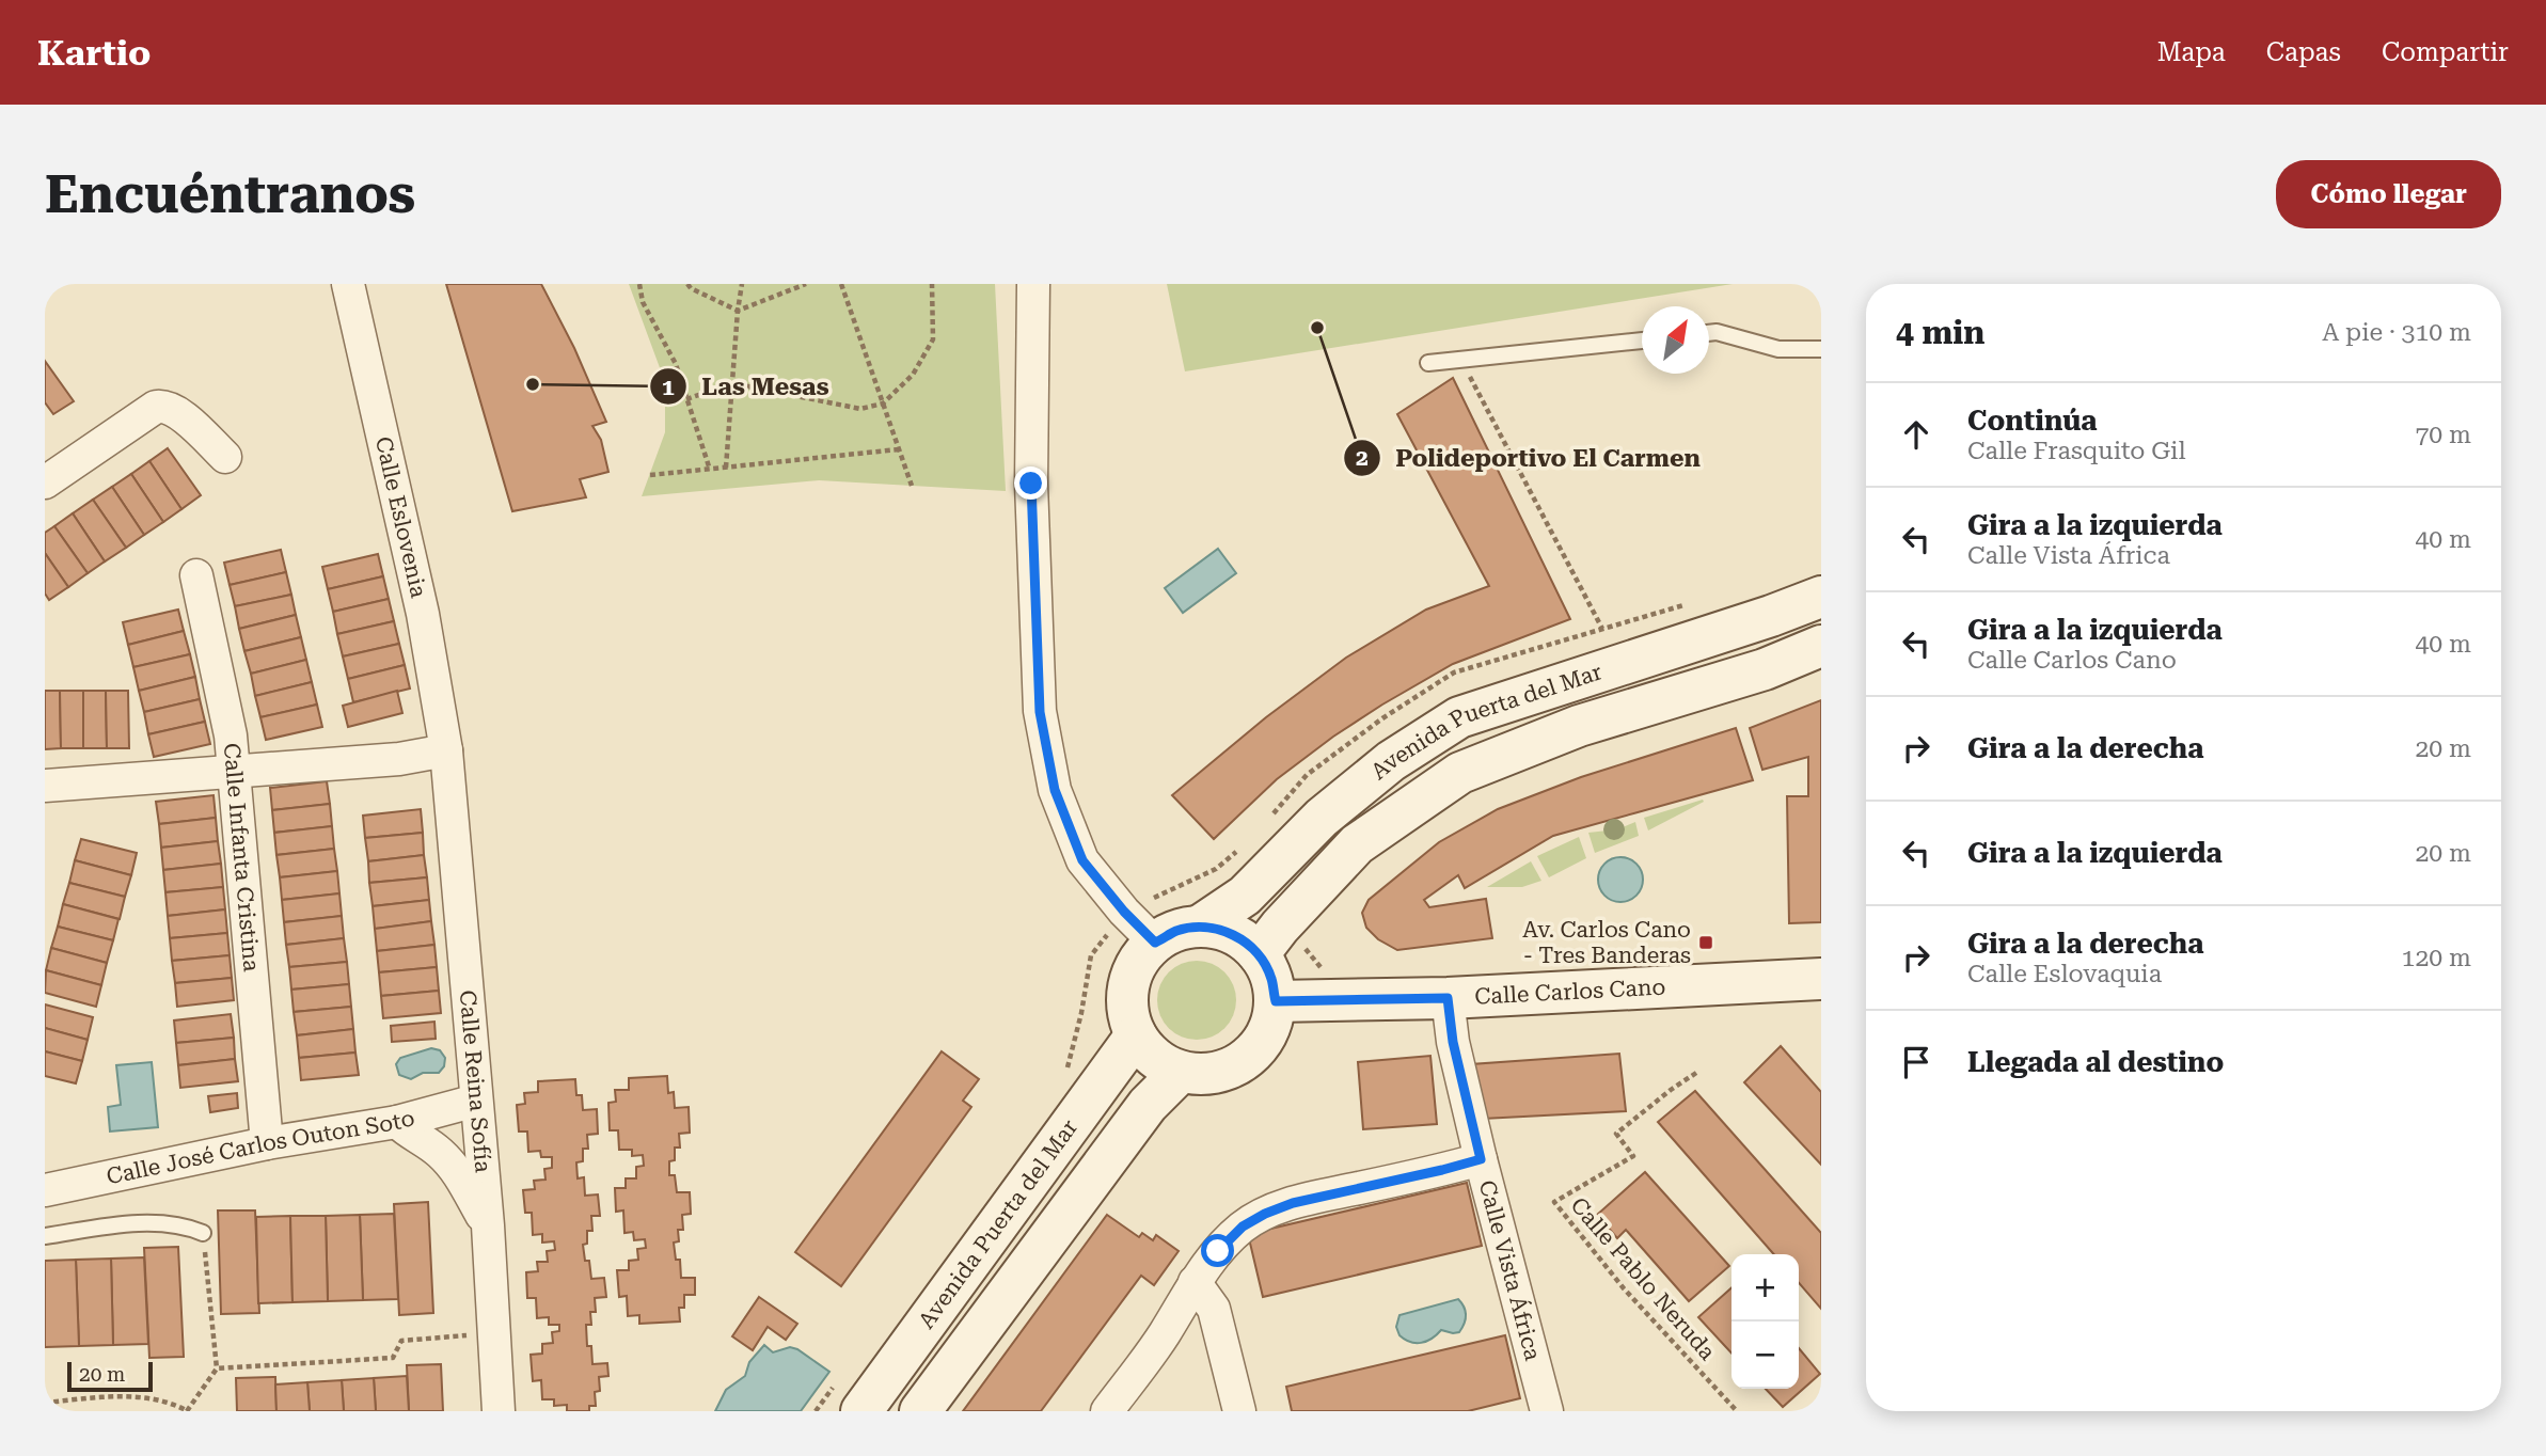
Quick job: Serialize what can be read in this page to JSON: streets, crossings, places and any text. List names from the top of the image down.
{
  "streets": {
    "main road": ["Avenida Puerta del Mar", "Calle Carlos Cano"],
    "street": [
      "Calle Eslovenia",
      "Calle Infanta Cristina",
      "Calle Reina Sofía",
      "Calle José Carlos Outon Soto",
      "Calle Vista África"
    ],
    "path": ["Calle Pablo Neruda"]
  },
  "crossings": [
    ["Calle Eslovenia", "Calle Reina Sofía"],
    ["Avenida Puerta del Mar", "Calle Carlos Cano"],
    ["Calle Infanta Cristina", "Calle José Carlos Outon Soto"],
    ["Calle Carlos Cano", "Calle Vista África"],
    ["Calle Reina Sofía", "Calle José Carlos Outon Soto"]
  ],
  "places": {
    "other": ["Polideportivo El Carmen", "Las Mesas"],
    "transit": ["Av. Carlos Cano - Tres Banderas"]
  },
  "scale_bar": "20 m",
  "north": "top right",
  "page": {
    "header": "Kartio",
    "nav": ["Mapa", "Capas", "Compartir"],
    "buttons": "Cómo llegar",
    "title": "Encuéntranos",
    "heading": ["4 min", "A pie · 310 m"],
    "list": [
      ["Continúa", "Calle Frasquito Gil", "70 m"],
      ["Gira a la izquierda", "Calle Vista África", "40 m"],
      ["Gira a la izquierda", "Calle Carlos Cano", "40 m"],
      ["Gira a la derecha", "20 m"],
      ["Gira a la izquierda", "20 m"],
      ["Gira a la derecha", "Calle Eslovaquia", "120 m"],
      "Llegada al destino"
    ],
    "map_buttons": ["+", "−"],
    "scale": "20 m"
  }
}
